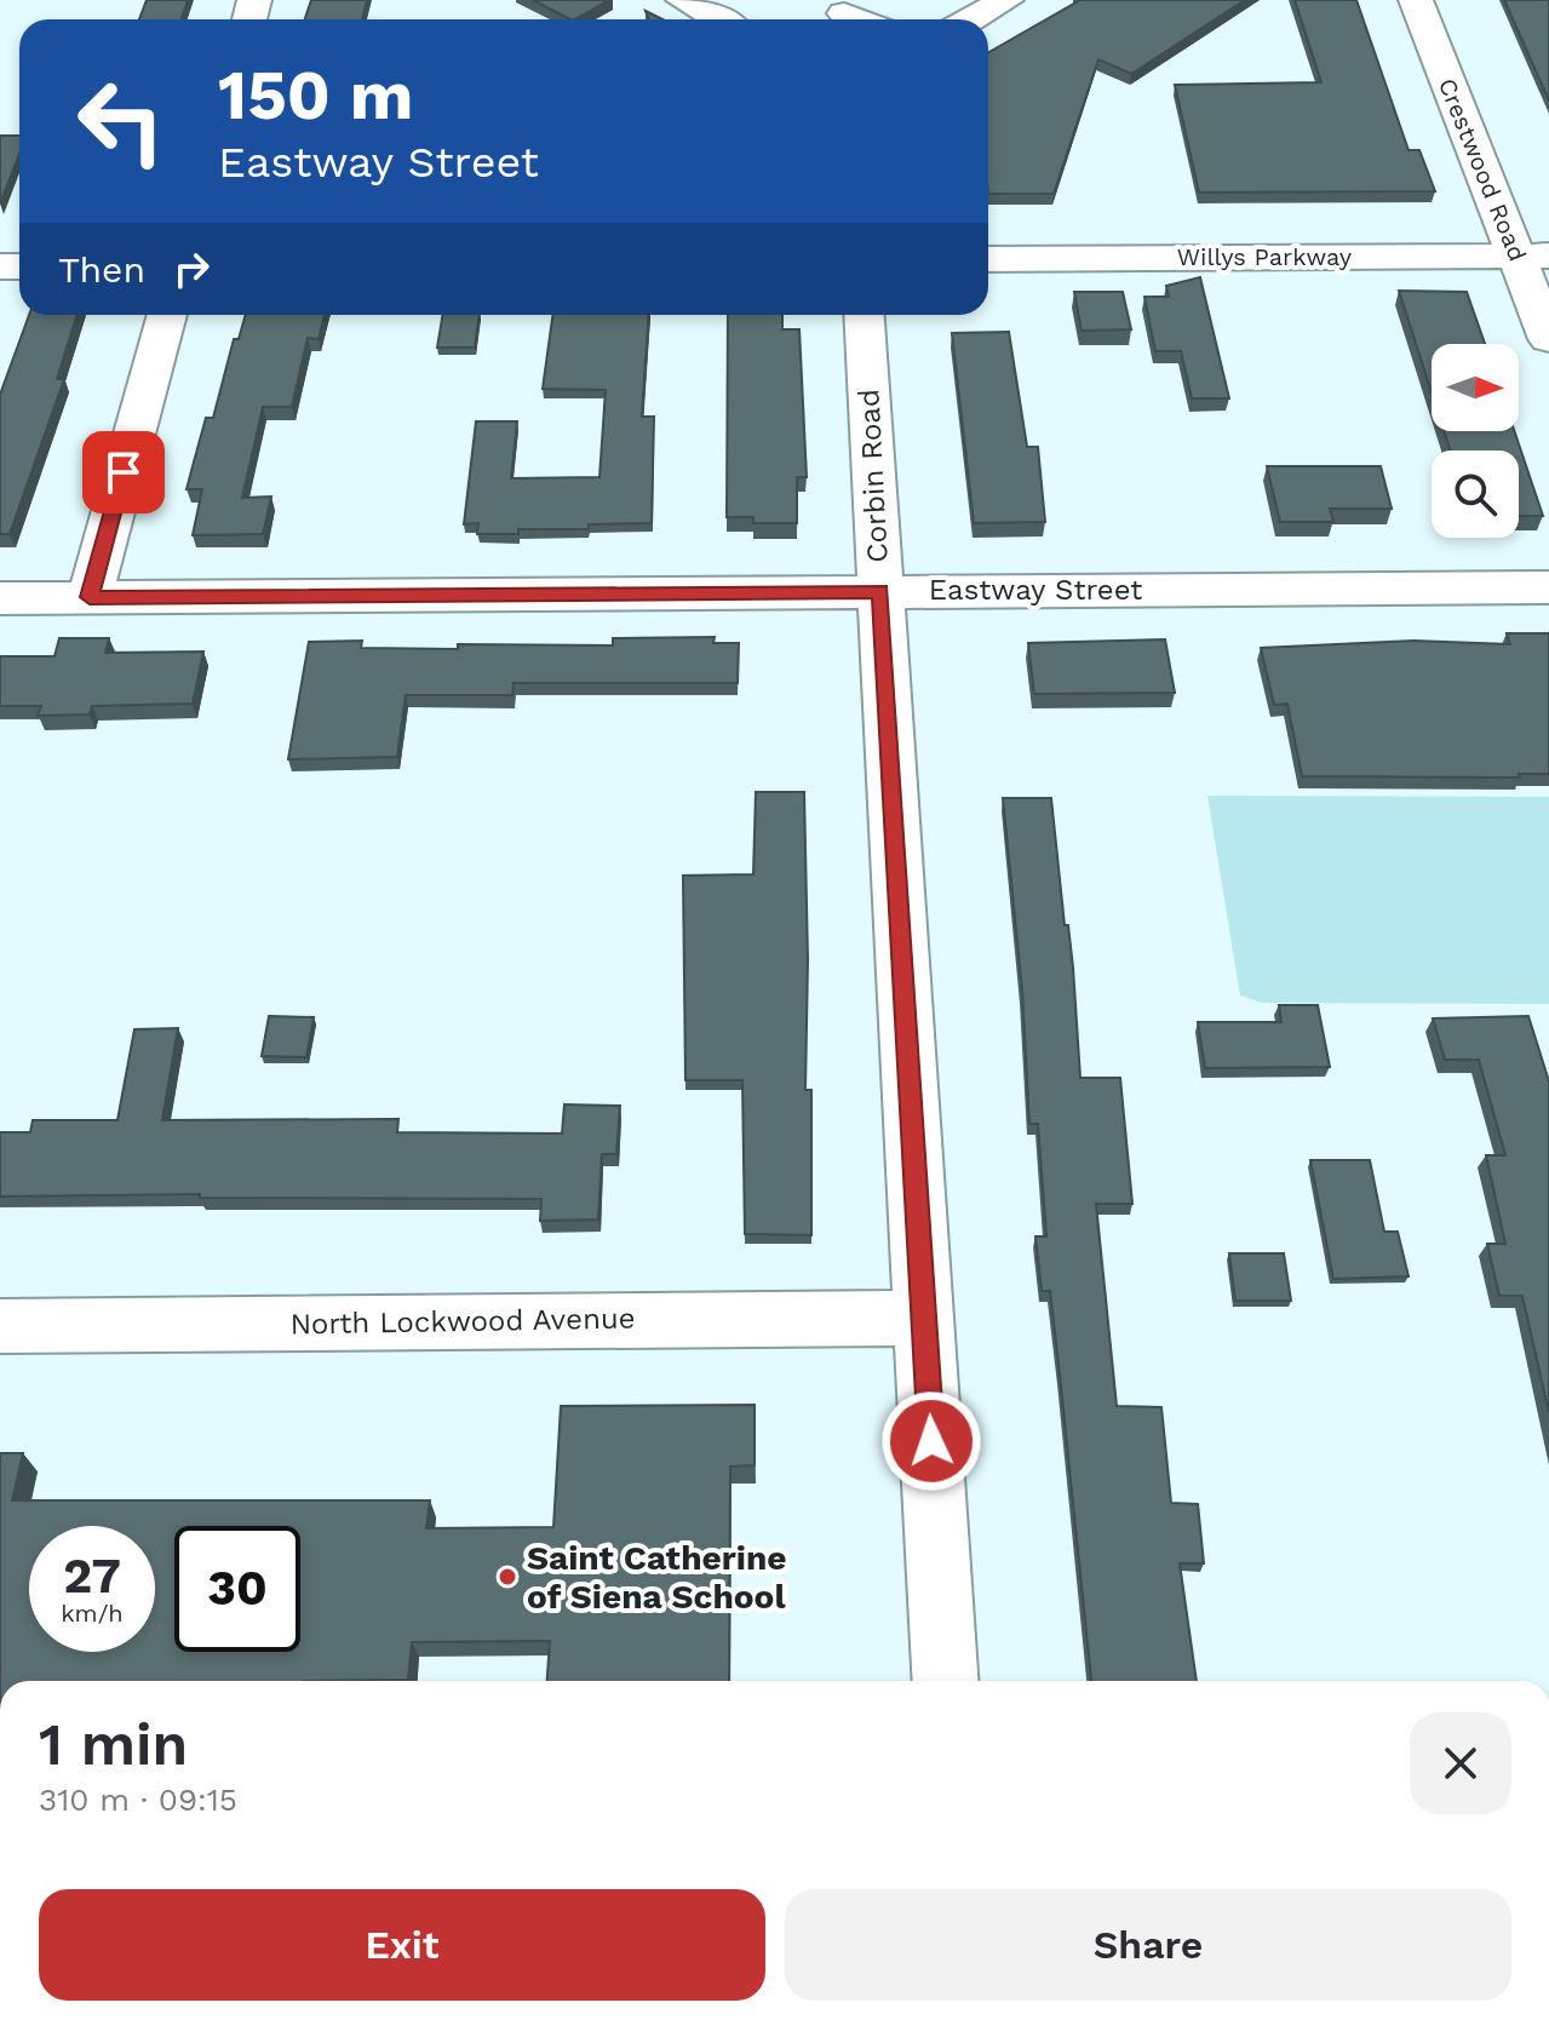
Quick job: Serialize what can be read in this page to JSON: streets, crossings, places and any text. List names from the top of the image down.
{
  "streets": {
    "street": [
      "Crestwood Road",
      "Willys Parkway",
      "Corbin Road",
      "Eastway Street",
      "North Lockwood Avenue"
    ]
  },
  "crossings": [
    ["Crestwood Road", "Willys Parkway"],
    ["Corbin Road", "Eastway Street"],
    ["Corbin Road", "North Lockwood Avenue"]
  ],
  "places": ["Saint Catherine of Siena School"],
  "north": "right",
  "page": {
    "turn": ["150 m", "Eastway Street"],
    "then": "Then",
    "speed": "27 km/h",
    "limit": "30",
    "heading": ["1 min", "310 m · 09:15"],
    "buttons": ["Exit", "Share"]
  }
}
